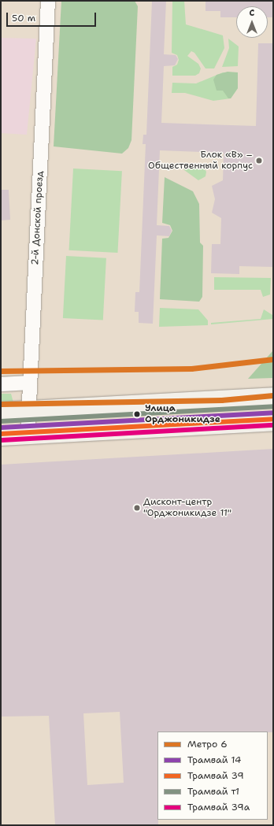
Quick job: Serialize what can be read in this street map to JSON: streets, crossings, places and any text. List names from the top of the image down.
{
  "streets": {
    "street": ["2-й Донской проезд"]
  },
  "places": ["Блок «В» – Общественный корпус", "Улица Орджоникидзе", "Дисконт-центр \"Орджоникидзе 11\""],
  "lines": [
    "metro line 6",
    "tram line т1",
    "tram line 14",
    "tram line 39",
    "tram line 39а"
  ],
  "legend": [
    "Метро 6",
    "Трамвай 14",
    "Трамвай 39",
    "Трамвай т1",
    "Трамвай 39а"
  ],
  "scale_bar": "50 m",
  "north": "top"
}
